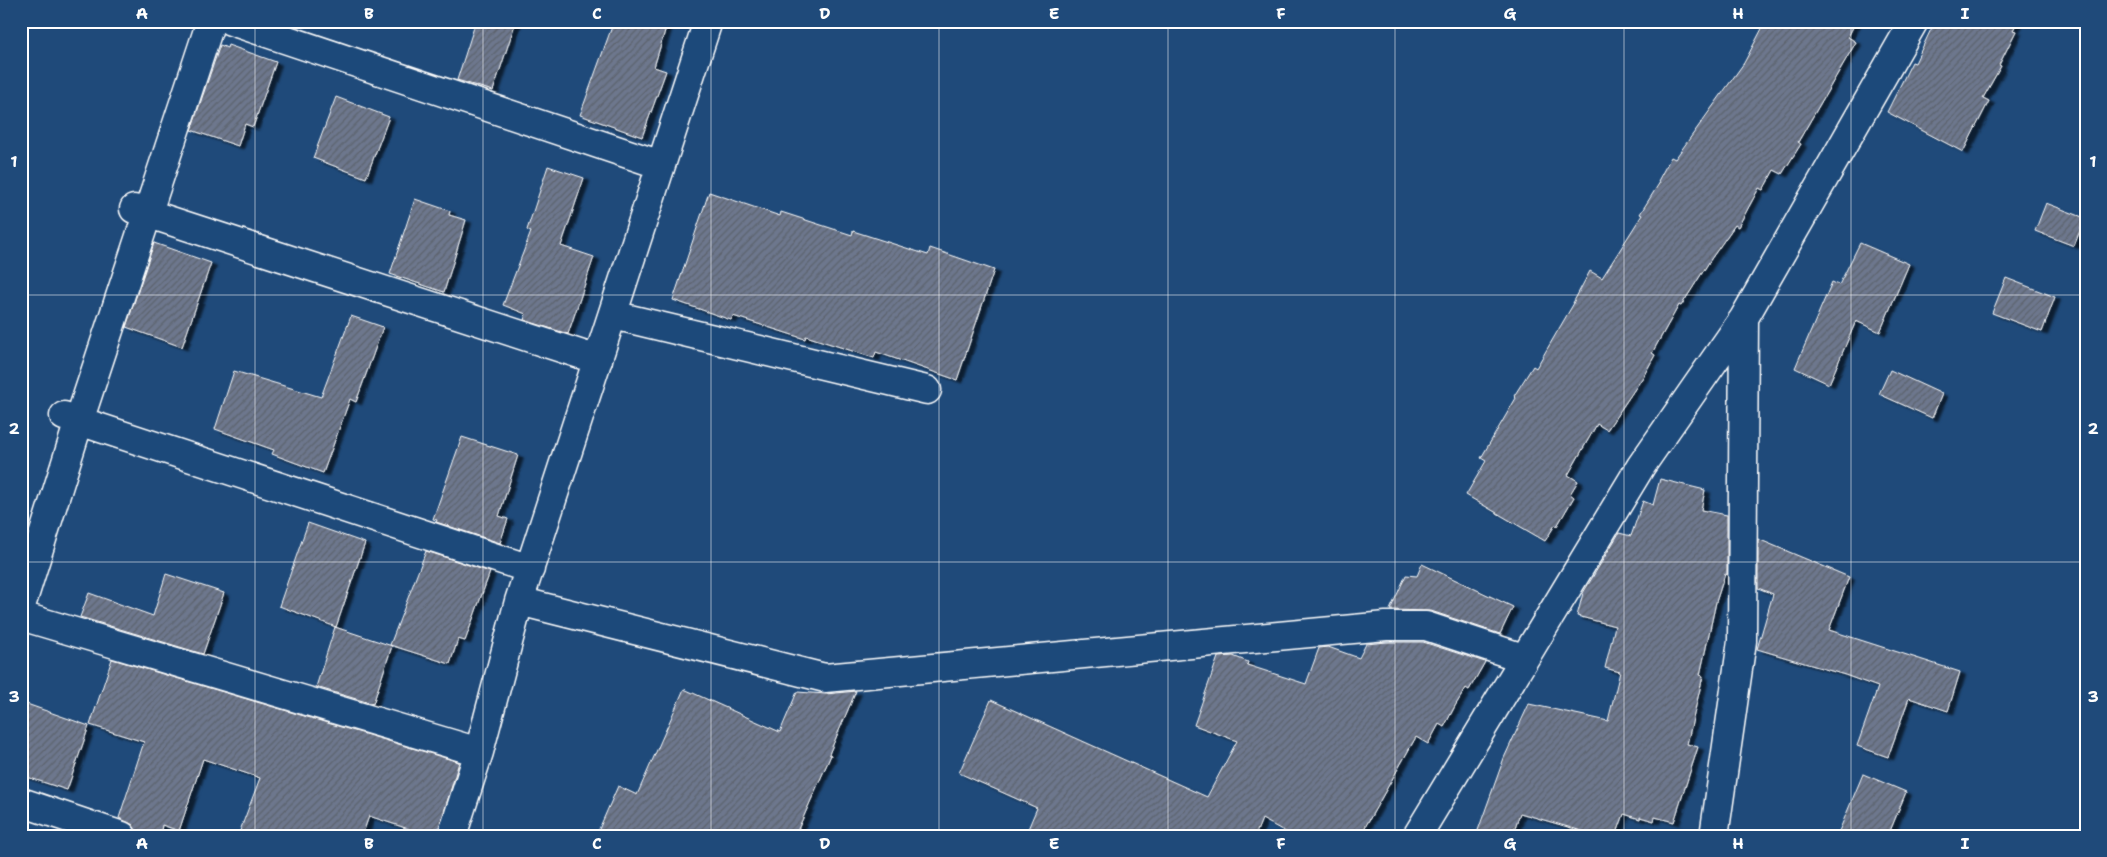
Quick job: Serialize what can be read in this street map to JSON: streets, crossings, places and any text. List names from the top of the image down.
{
  "grid": {
    "columns": [
      "A",
      "B",
      "C",
      "D",
      "E",
      "F",
      "G",
      "H",
      "I"
    ],
    "rows": ["1", "2", "3"]
  }
}
